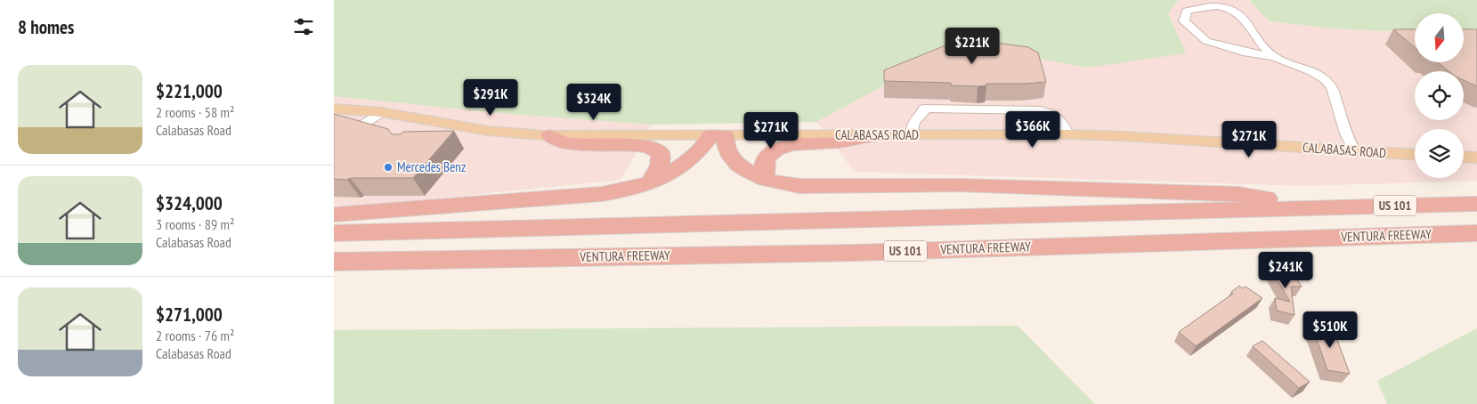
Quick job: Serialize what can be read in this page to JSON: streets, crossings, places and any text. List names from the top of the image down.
{
  "streets": {
    "highway": ["US 101", "VENTURA FREEWAY"],
    "main road": ["CALABASAS ROAD"]
  },
  "places": ["Mercedes Benz"],
  "north": "bottom",
  "page": {
    "heading": "8 homes",
    "price": [
      "$221K",
      "$291K",
      "$324K",
      "$366K",
      "$271K",
      "$271K",
      "$241K",
      "$510K"
    ],
    "list": [
      {
        "name": "$221,000",
        "note": "2 rooms · 58 m² · Calabasas Road"
      },
      {
        "name": "$324,000",
        "note": "3 rooms · 89 m² · Calabasas Road"
      },
      {
        "name": "$271,000",
        "note": "2 rooms · 76 m² · Calabasas Road"
      }
    ]
  }
}
